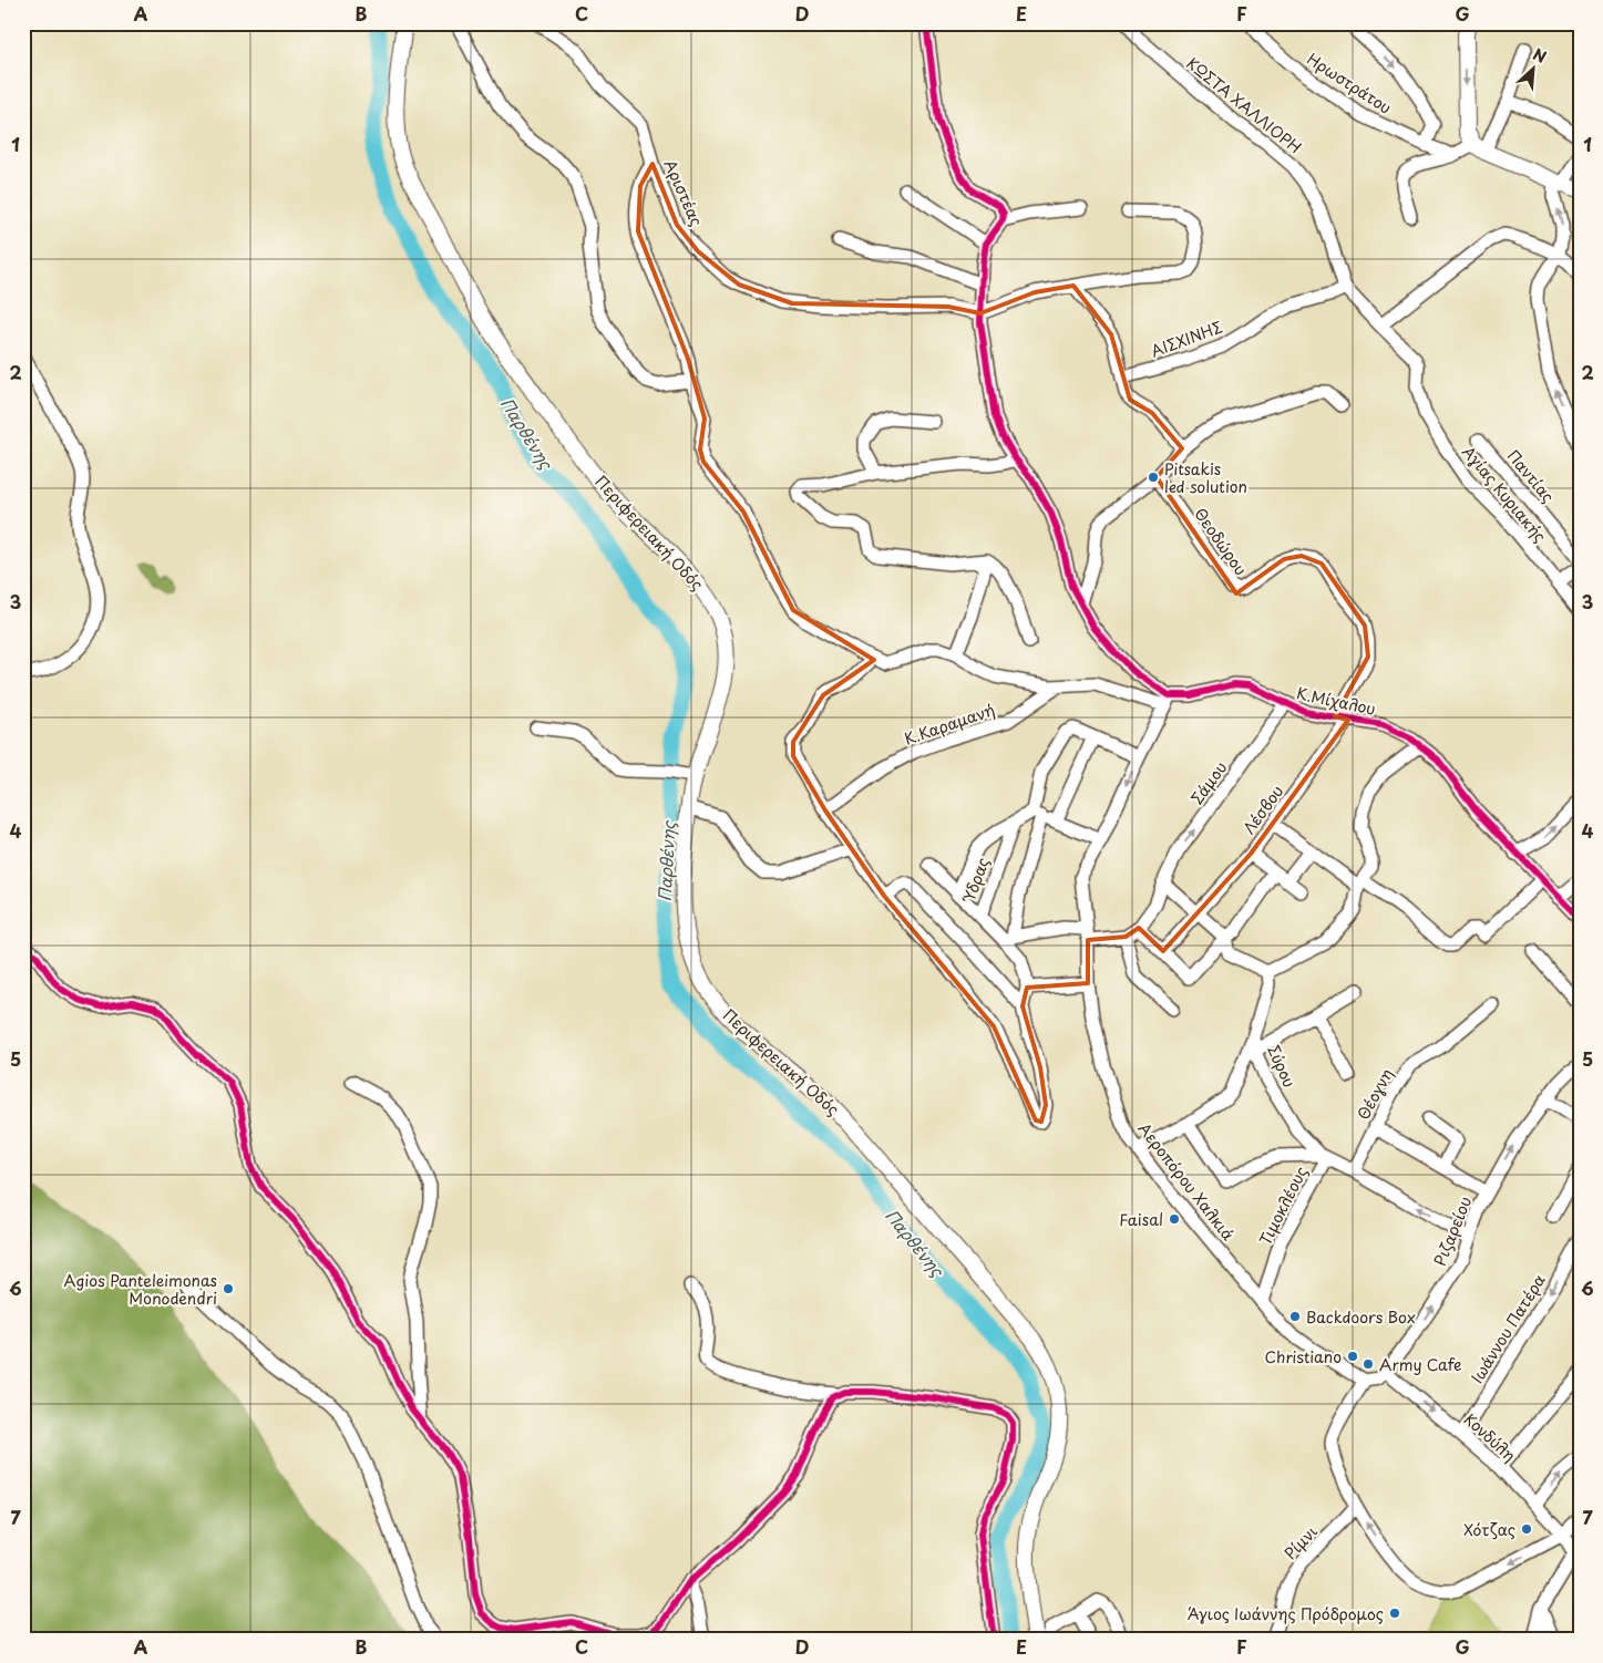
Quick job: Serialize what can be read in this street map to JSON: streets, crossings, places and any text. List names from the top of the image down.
{
  "streets": {
    "main road": ["Περιφερειακή Οδός"],
    "street": [
      "Ηρωστράτου",
      "ΚΩΣΤΑ ΧΑΛΛΙΟΡΗ",
      "Αριστέας",
      "ΑΙΣΧΙΝΗΣ",
      "Παντίας",
      "Αγίας Κυριακής",
      "Θεοδώρου",
      "Κ.Μίχαλου",
      "Κ.Καραμανή",
      "Σάμου",
      "Λέσβου",
      "Ύδρας",
      "Σύρου",
      "Θέογνη",
      "Αεροπόρου Χαλκιά",
      "Τιμοκλέους",
      "Ριζαρείου",
      "Ιωάννου Πατέρα",
      "Κονδύλη",
      "Ρίμνι"
    ]
  },
  "crossings": [
    ["ΚΩΣΤΑ ΧΑΛΛΙΟΡΗ", "ΑΙΣΧΙΝΗΣ"],
    ["ΚΩΣΤΑ ΧΑΛΛΙΟΡΗ", "Αγίας Κυριακής"],
    ["ΑΙΣΧΙΝΗΣ", "Αγίας Κυριακής"],
    ["Θεοδώρου", "Κ.Μίχαλου"],
    ["Θεοδώρου", "Λέσβου"],
    ["Κ.Μίχαλου", "Σάμου"],
    ["Κ.Μίχαλου", "Λέσβου"],
    ["Κ.Μίχαλου", "Αεροπόρου Χαλκιά"],
    ["Σύρου", "Τιμοκλέους"],
    ["Αεροπόρου Χαλκιά", "Τιμοκλέους"],
    ["Ριζαρείου", "Κονδύλη"],
    ["Ιωάννου Πατέρα", "Κονδύλη"]
  ],
  "one_way": ["Ριζαρείου", "Κονδύλη"],
  "water": ["Παρθένης"],
  "places": [
    "Pitsakis led solution",
    "Faisal",
    "Agios Panteleimonas Monodendri",
    "Backdoors Box",
    "Christiano",
    "Army Cafe",
    "Χότζας",
    "Άγιος Ιωάννης Πρόδρομος"
  ],
  "north": "top right",
  "grid": {
    "columns": [
      "A",
      "B",
      "C",
      "D",
      "E",
      "F",
      "G"
    ],
    "rows": [
      "1",
      "2",
      "3",
      "4",
      "5",
      "6",
      "7"
    ]
  }
}
